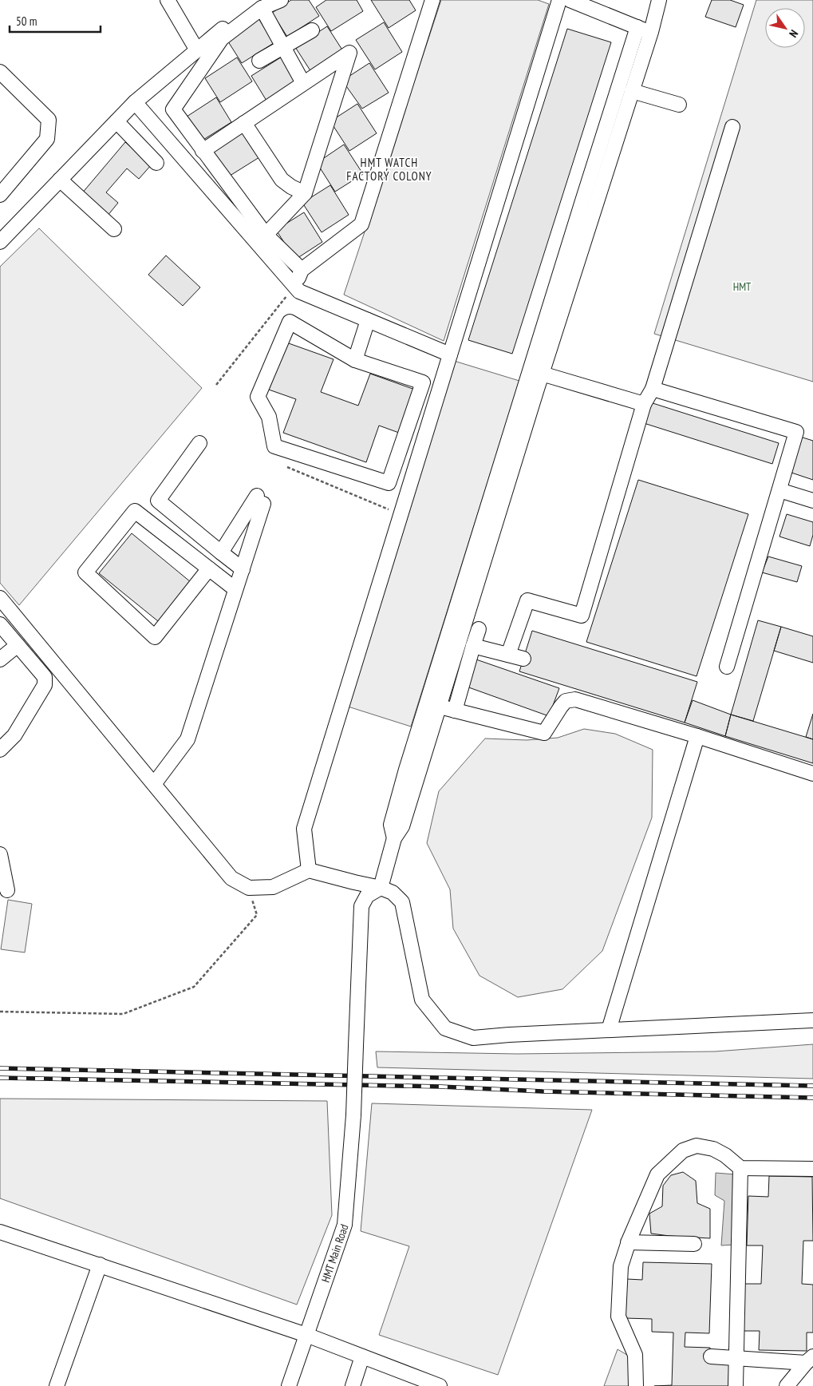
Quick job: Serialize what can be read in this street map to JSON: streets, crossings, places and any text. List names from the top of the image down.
{
  "streets": {
    "street": ["HMT Main Road"]
  },
  "districts": ["HMT WATCH FACTORY COLONY"],
  "parks": ["HMT"],
  "scale_bar": "50 m",
  "north": "bottom right"
}
